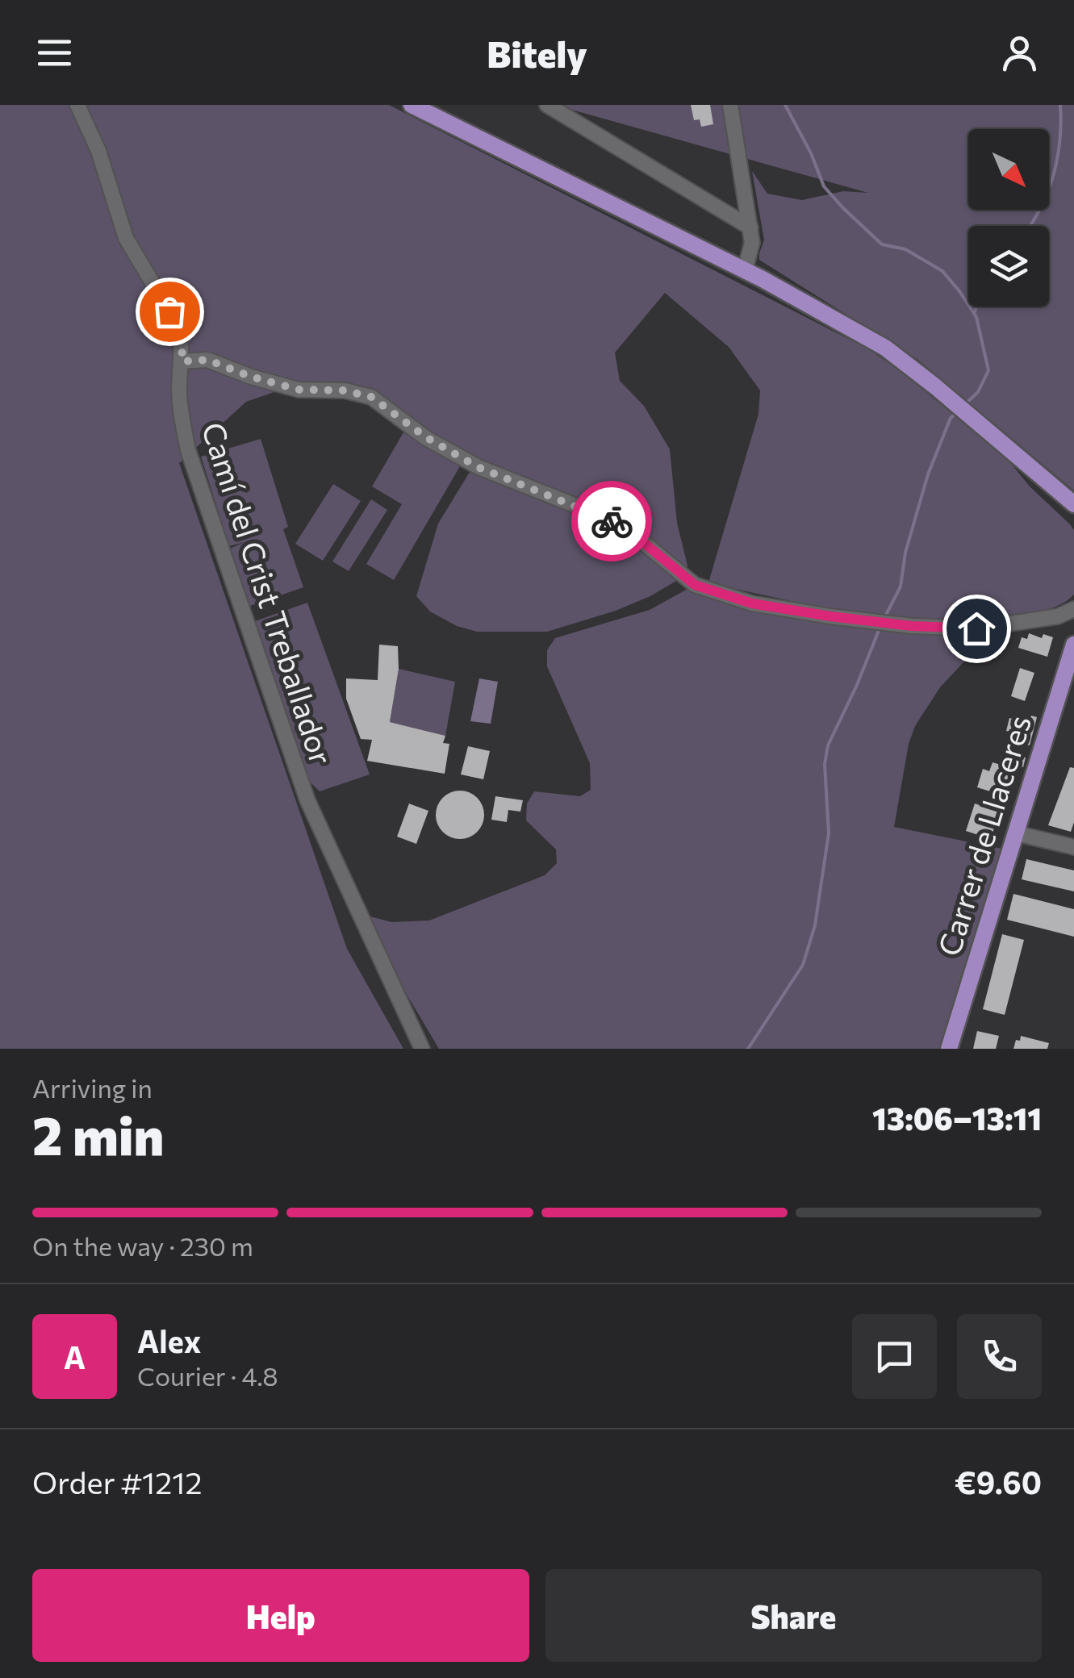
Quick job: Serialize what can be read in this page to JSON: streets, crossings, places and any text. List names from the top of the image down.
{
  "streets": {
    "main road": ["Carrer de Llaceres"],
    "street": ["Camí del Crist Treballador"]
  },
  "north": "bottom right",
  "page": {
    "header": "Bitely",
    "heading": ["2 min", "Arriving in", "13:06–13:11"],
    "panel": [
      "Alex",
      "Courier · 4.8",
      "Order #1212",
      "€9.60"
    ],
    "bar": "On the way · 230 m",
    "round": "A",
    "buttons": ["Help", "Share"]
  }
}
